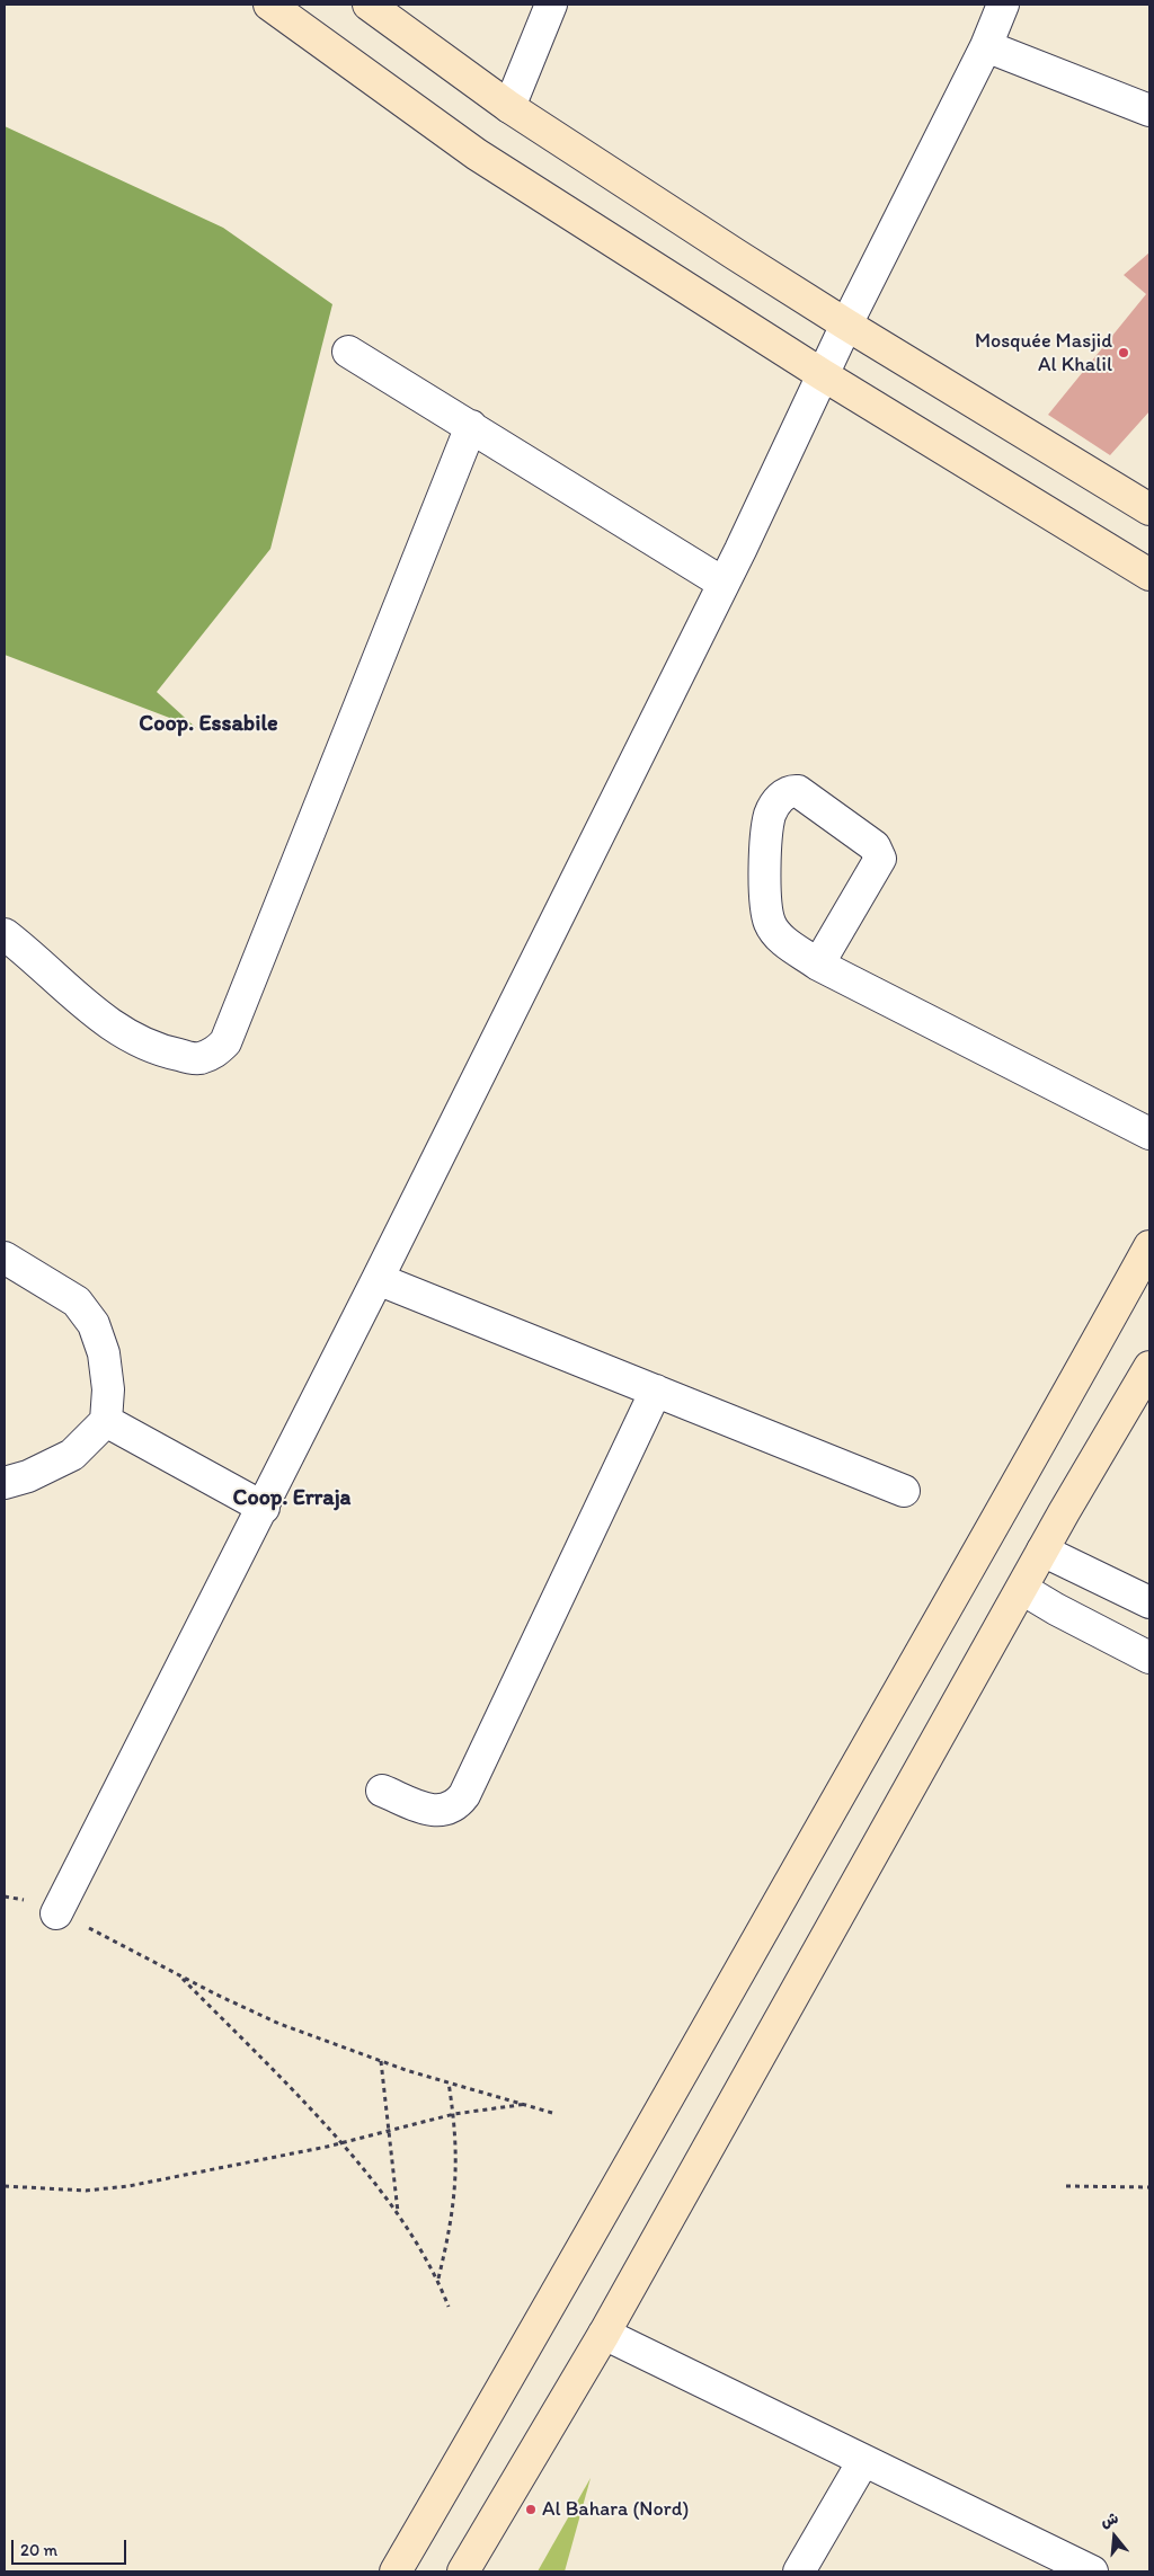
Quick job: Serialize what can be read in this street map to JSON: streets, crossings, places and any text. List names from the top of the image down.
{
  "districts": ["Coop. Essabile", "Coop. Erraja"],
  "places": ["Mosquée Masjid Al Khalil", "Al Bahara (Nord)"],
  "scale_bar": "20 m",
  "north": "top"
}
